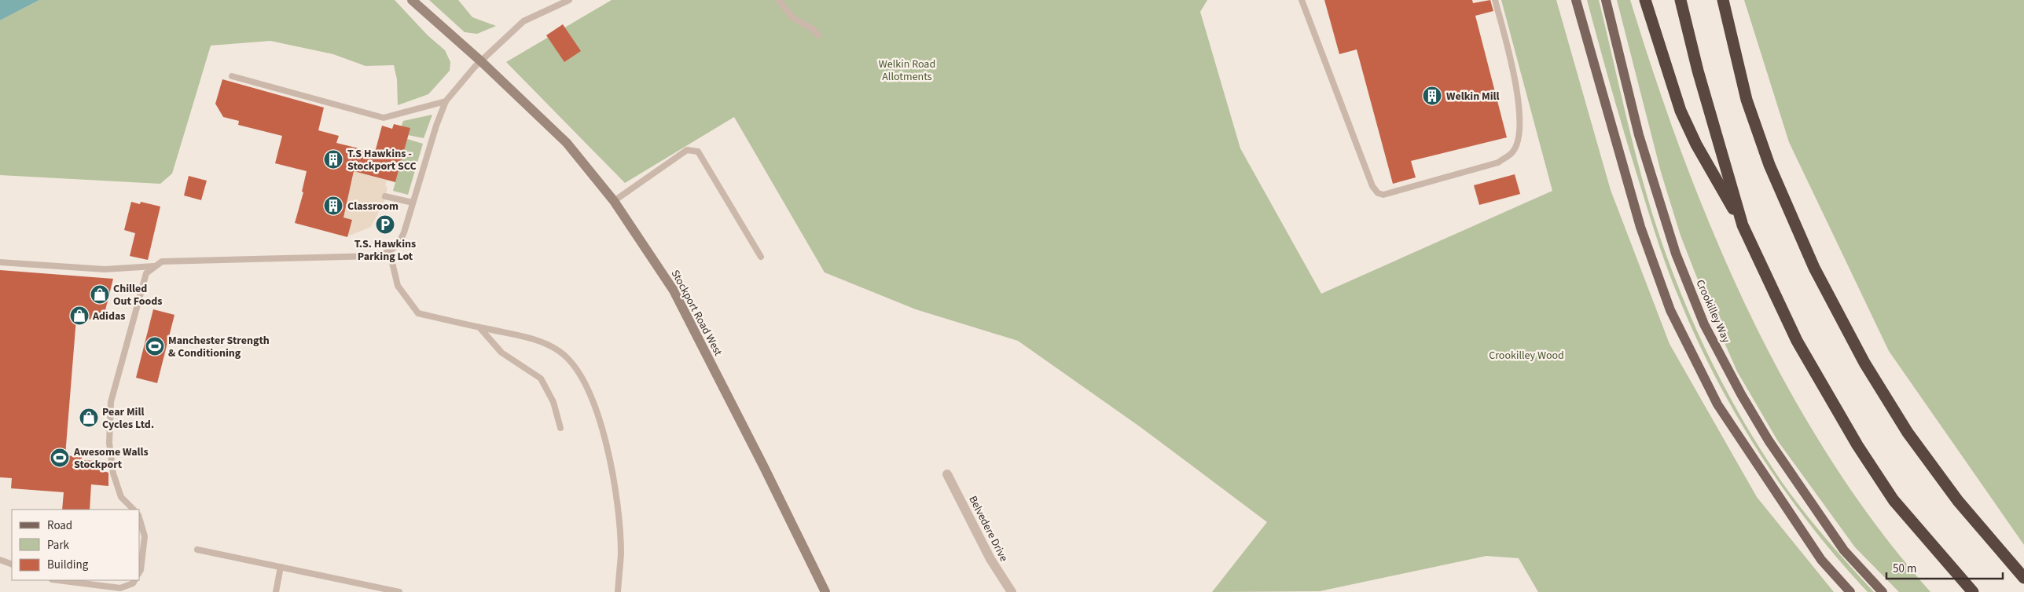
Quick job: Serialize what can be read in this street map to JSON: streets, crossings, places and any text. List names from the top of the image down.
{
  "streets": {
    "main road": ["Crookilley Way", "Stockport Road West"],
    "street": ["Belvedere Drive"]
  },
  "parks": ["Welkin Road Allotments", "Crookilley Wood"],
  "places": {
    "building": ["Welkin Mill", "T.S Hawkins - Stockport SCC", "Classroom"],
    "parking": ["T.S. Hawkins Parking Lot"],
    "shop": ["Chilled Out Foods", "Adidas", "Pear Mill Cycles Ltd."],
    "sports": ["Manchester Strength & Conditioning", "Awesome Walls Stockport"]
  },
  "legend": ["Road", "Park", "Building"],
  "scale_bar": "50 m"
}
